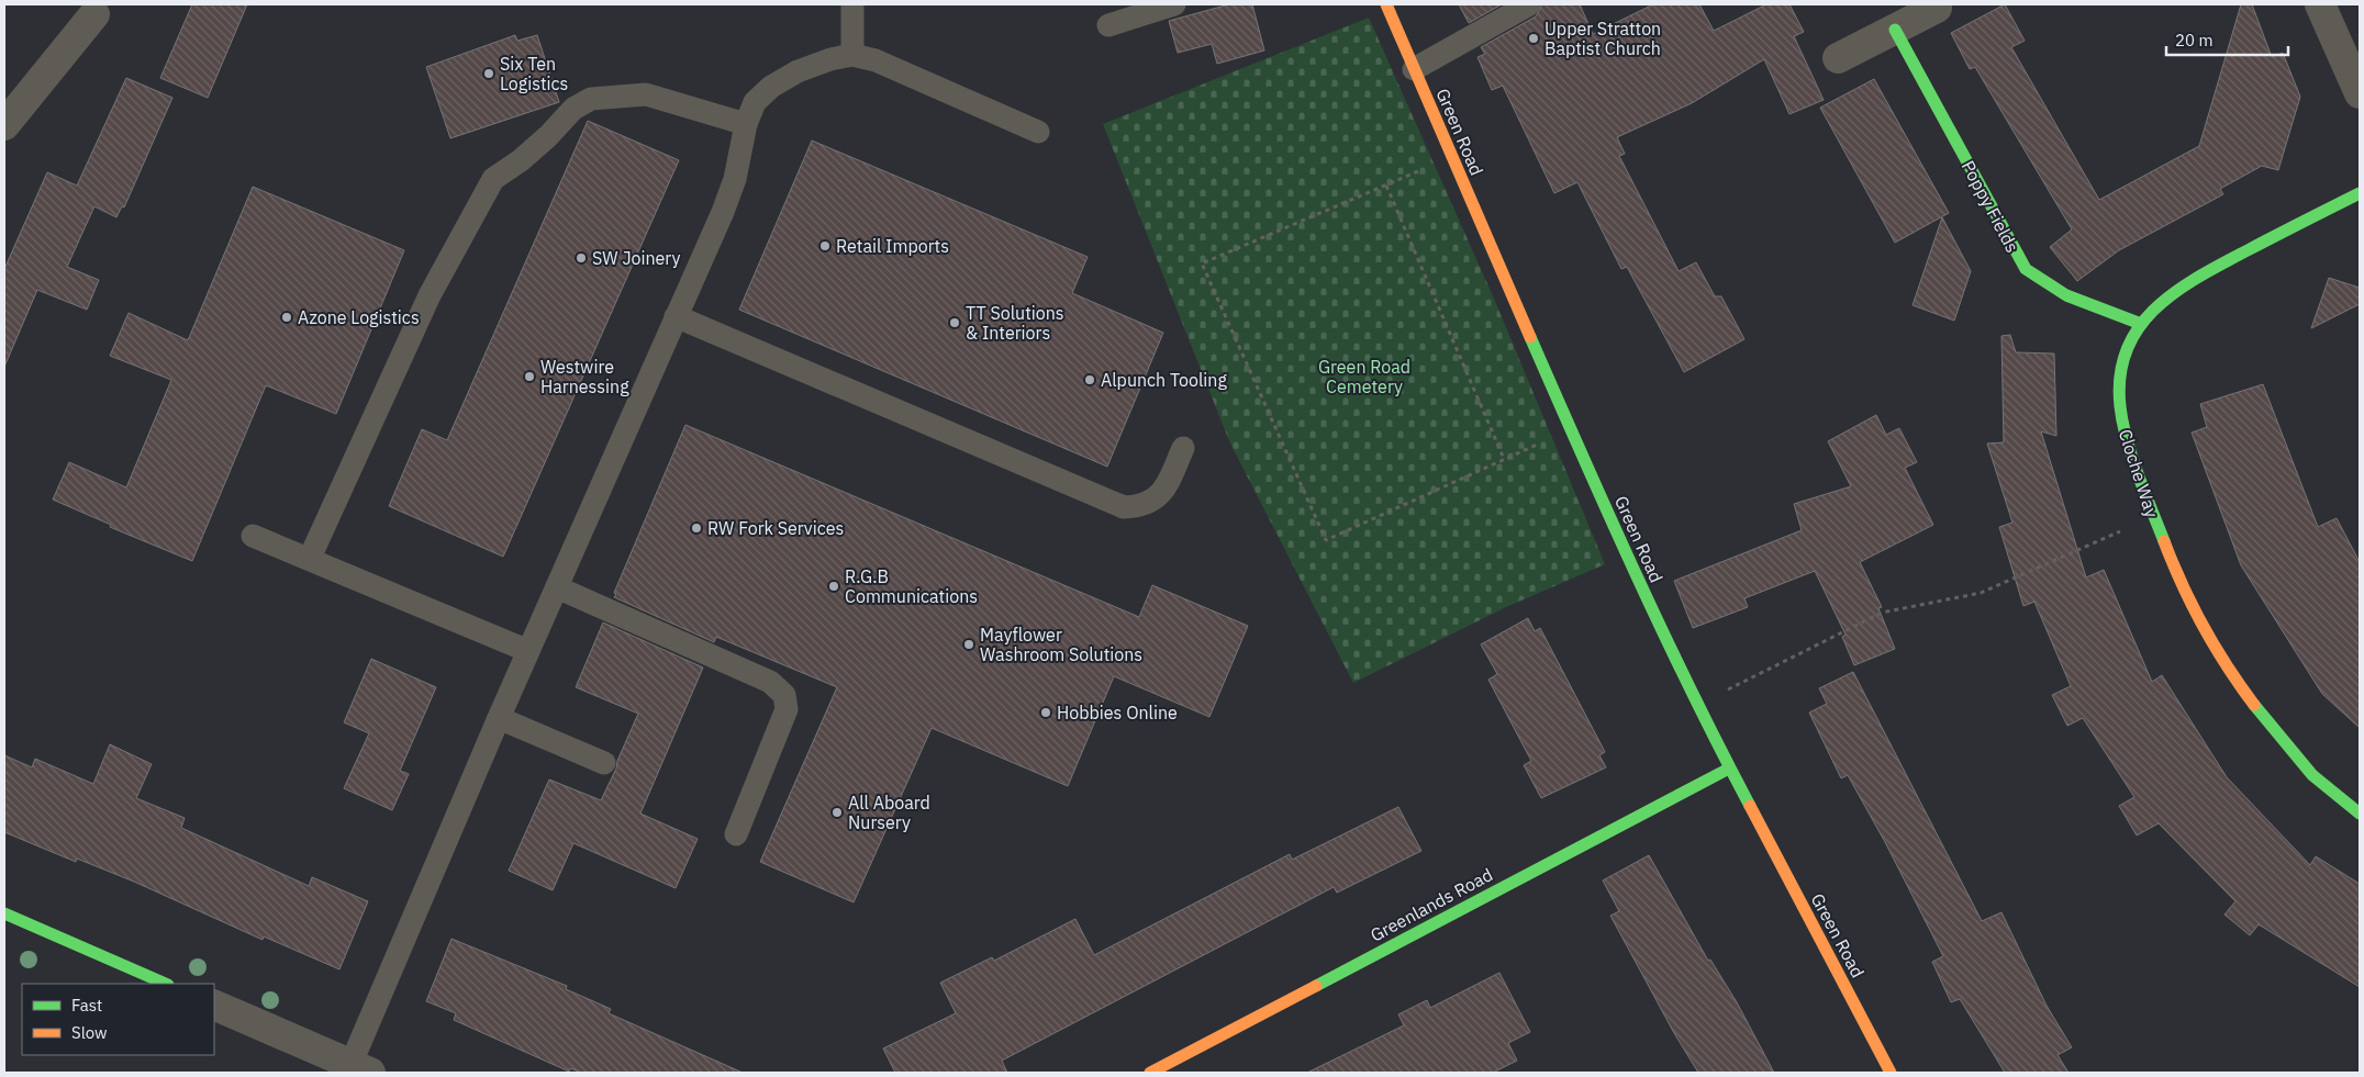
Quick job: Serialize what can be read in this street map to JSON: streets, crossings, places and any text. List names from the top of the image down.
{
  "streets": {
    "street": [
      "Green Road",
      "Poppy Fields",
      "Cloche Way",
      "Greenlands Road"
    ]
  },
  "crossings": [
    ["Green Road", "Greenlands Road"],
    ["Poppy Fields", "Cloche Way"]
  ],
  "parks": ["Green Road Cemetery"],
  "places": [
    "Upper Stratton Baptist Church",
    "Six Ten Logistics",
    "Retail Imports",
    "SW Joinery",
    "Azone Logistics",
    "TT Solutions & Interiors",
    "Westwire Harnessing",
    "Alpunch Tooling",
    "RW Fork Services",
    "R.G.B Communications",
    "Mayflower Washroom Solutions",
    "Hobbies Online",
    "All Aboard Nursery"
  ],
  "legend": ["Fast", "Slow"],
  "scale_bar": "20 m"
}
